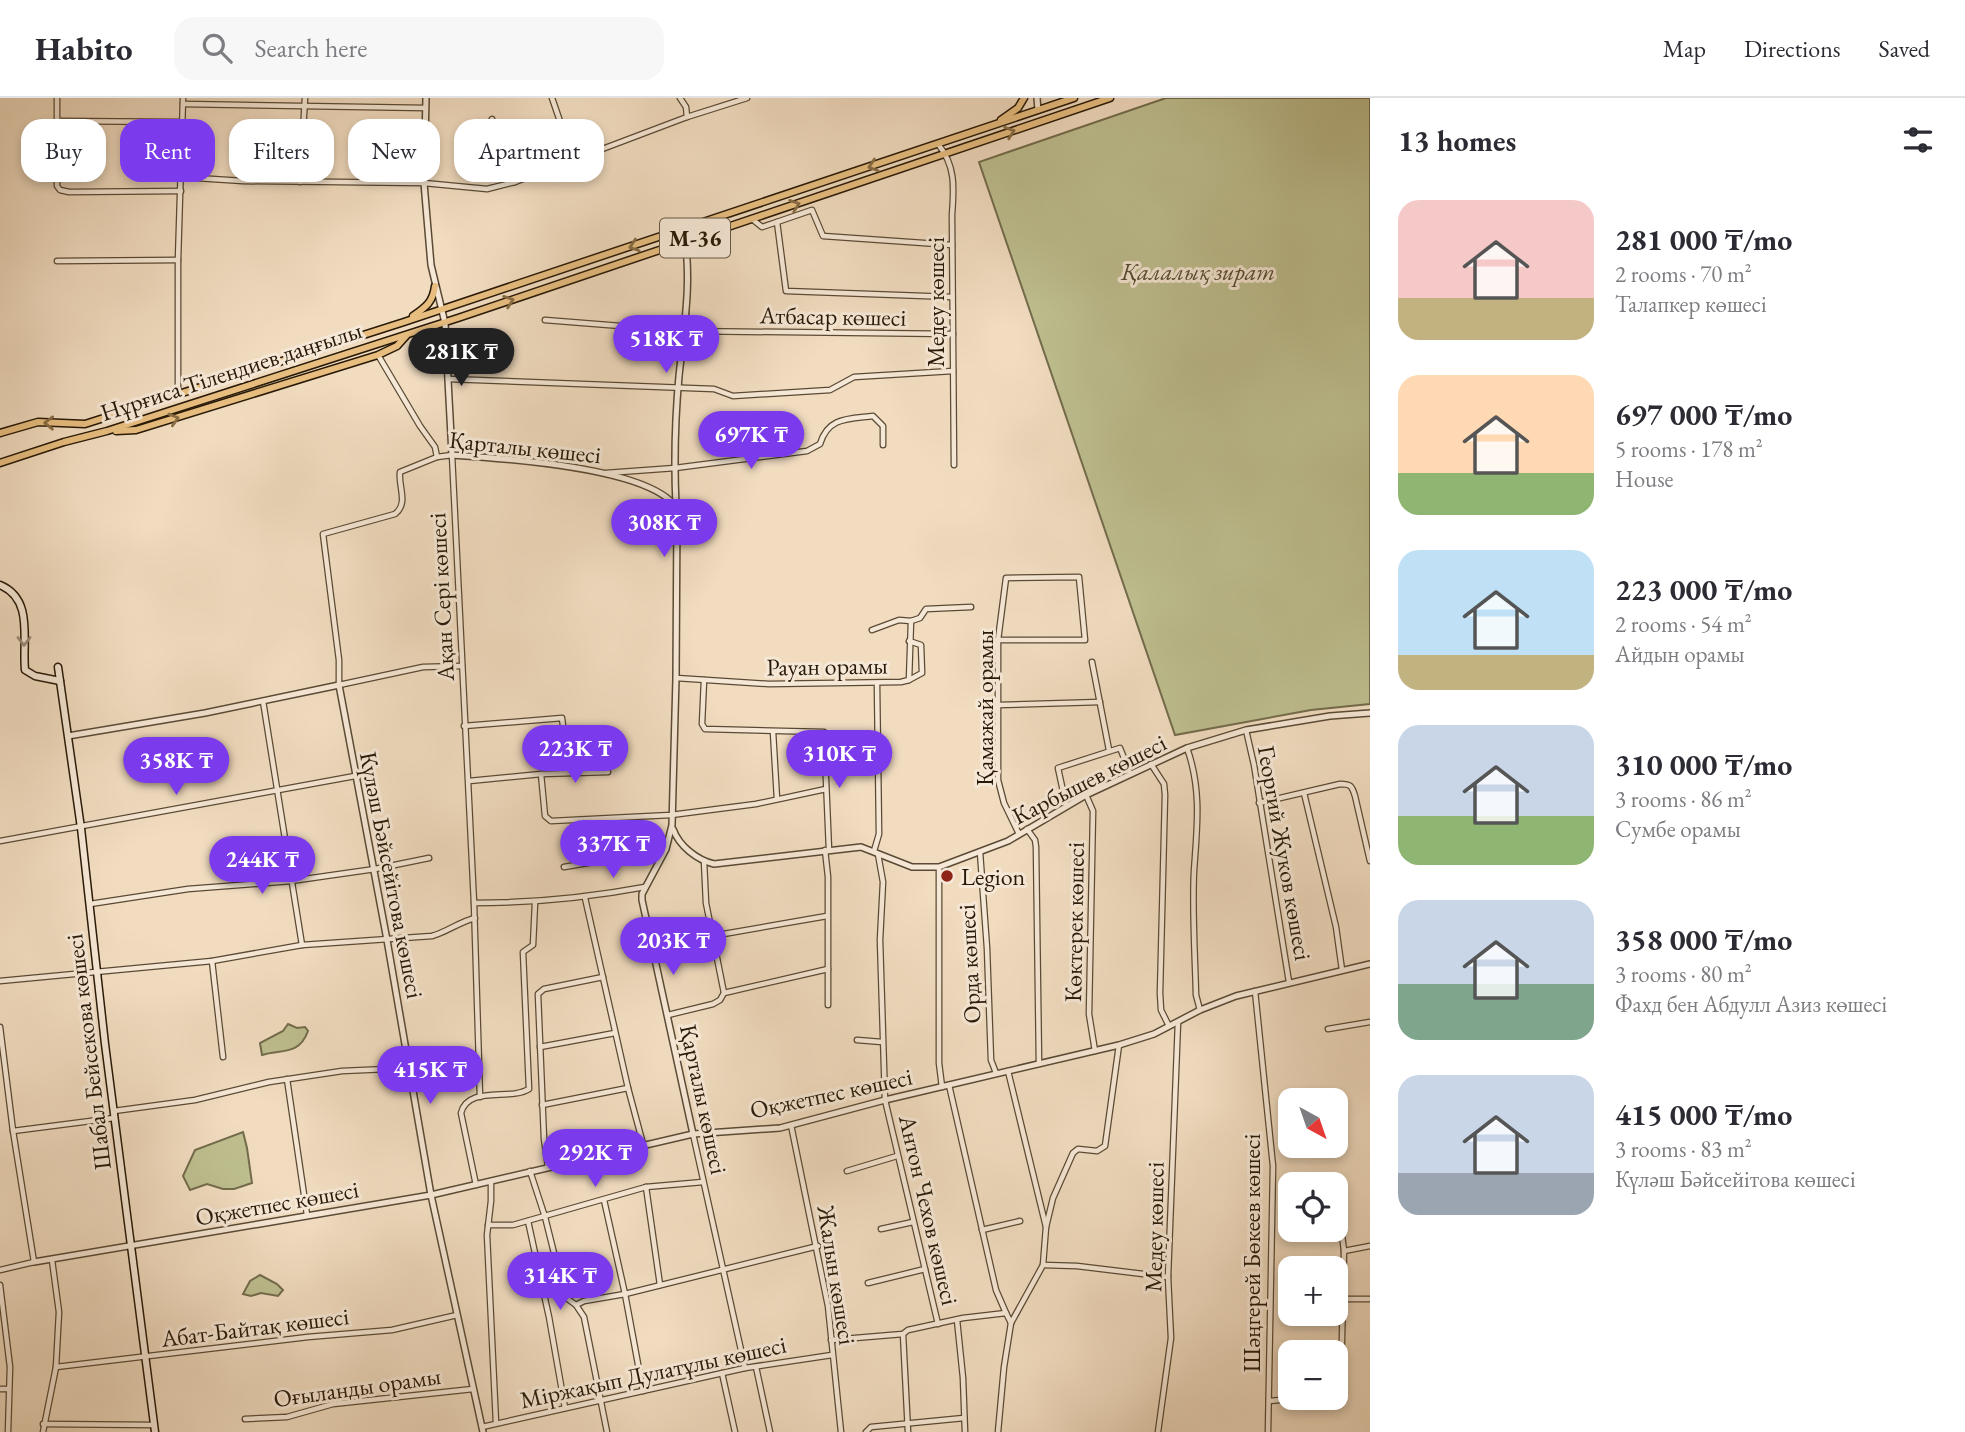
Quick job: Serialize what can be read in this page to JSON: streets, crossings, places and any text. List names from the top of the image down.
{
  "streets": {
    "main road": ["M-36", "Нұрғиса Тілендиев даңғылы", "Шабал Бейсекова көшесі"],
    "street": [
      "Медеу көшесі",
      "Атбасар көшесі",
      "Қарталы көшесі",
      "Ақан Сері көшесі",
      "Рауан орамы",
      "Қамажай орамы",
      "Карбышев көшесі",
      "Георгий Жуков көшесі",
      "Күләш Бәйсейітова көшесі",
      "Көктерек көшесі",
      "Орда көшесі",
      "Оқжетпес көшесі",
      "Антон Чехов көшесі",
      "Шәңгерей Бөкеев көшесі",
      "Жалын көшесі",
      "Абат-Байтақ көшесі",
      "Міржақып Дулатұлы көшесі",
      "Оғыланды орамы"
    ]
  },
  "crossings": [
    ["Медеу көшесі", "Атбасар көшесі"],
    ["Медеу көшесі", "Нұрғиса Тілендиев даңғылы"],
    ["Медеу көшесі", "Оқжетпес көшесі"],
    ["Атбасар көшесі", "Қарталы көшесі"],
    ["Нұрғиса Тілендиев даңғылы", "Қарталы көшесі"],
    ["Нұрғиса Тілендиев даңғылы", "Ақан Сері көшесі"],
    ["Қарталы көшесі", "Ақан Сері көшесі"],
    ["Қарталы көшесі", "Рауан орамы"],
    ["Қарталы көшесі", "Күләш Бәйсейітова көшесі"],
    ["Қарталы көшесі", "Оқжетпес көшесі"],
    ["Қарталы көшесі", "Міржақып Дулатұлы көшесі"],
    ["Рауан орамы", "Антон Чехов көшесі"],
    ["Қамажай орамы", "Карбышев көшесі"],
    ["Карбышев көшесі", "Георгий Жуков көшесі"],
    ["Карбышев көшесі", "Көктерек көшесі"],
    ["Карбышев көшесі", "Орда көшесі"],
    ["Карбышев көшесі", "Антон Чехов көшесі"],
    ["Георгий Жуков көшесі", "Оқжетпес көшесі"],
    ["Күләш Бәйсейітова көшесі", "Оқжетпес көшесі"],
    ["Күләш Бәйсейітова көшесі", "Абат-Байтақ көшесі"],
    ["Күләш Бәйсейітова көшесі", "Міржақып Дулатұлы көшесі"],
    ["Күләш Бәйсейітова көшесі", "Оғыланды орамы"],
    ["Көктерек көшесі", "Оқжетпес көшесі"],
    ["Орда көшесі", "Оқжетпес көшесі"],
    ["Шабал Бейсекова көшесі", "Оқжетпес көшесі"],
    ["Шабал Бейсекова көшесі", "Абат-Байтақ көшесі"],
    ["Оқжетпес көшесі", "Антон Чехов көшесі"],
    ["Оқжетпес көшесі", "Шәңгерей Бөкеев көшесі"],
    ["Оқжетпес көшесі", "Жалын көшесі"],
    ["Жалын көшесі", "Міржақып Дулатұлы көшесі"]
  ],
  "parks": ["Қалалық зират"],
  "places": ["Legion"],
  "north": "bottom right",
  "page": {
    "header": "Habito",
    "search": "Search here",
    "nav": ["Map", "Directions", "Saved"],
    "heading": "13 homes",
    "chip": [
      "Buy",
      "Rent",
      "Filters",
      "New",
      "Apartment"
    ],
    "list": [
      {
        "name": "281 000 ₸/mo",
        "note": "2 rooms · 70 m² · Талапкер көшесі"
      },
      {
        "name": "697 000 ₸/mo",
        "note": "5 rooms · 178 m² · House"
      },
      {
        "name": "223 000 ₸/mo",
        "note": "2 rooms · 54 m² · Айдын орамы"
      },
      {
        "name": "310 000 ₸/mo",
        "note": "3 rooms · 86 m² · Сумбе орамы"
      },
      {
        "name": "358 000 ₸/mo",
        "note": "3 rooms · 80 m² · Фахд бен Абдулл Азиз көшесі"
      },
      {
        "name": "415 000 ₸/mo",
        "note": "3 rooms · 83 m² · Күләш Бәйсейітова көшесі"
      }
    ],
    "price": [
      "518K ₸",
      "281K ₸",
      "697K ₸",
      "308K ₸",
      "223K ₸",
      "310K ₸",
      "358K ₸",
      "337K ₸",
      "244K ₸",
      "203K ₸",
      "415K ₸",
      "292K ₸",
      "314K ₸"
    ],
    "map_buttons": ["+", "−"]
  }
}
